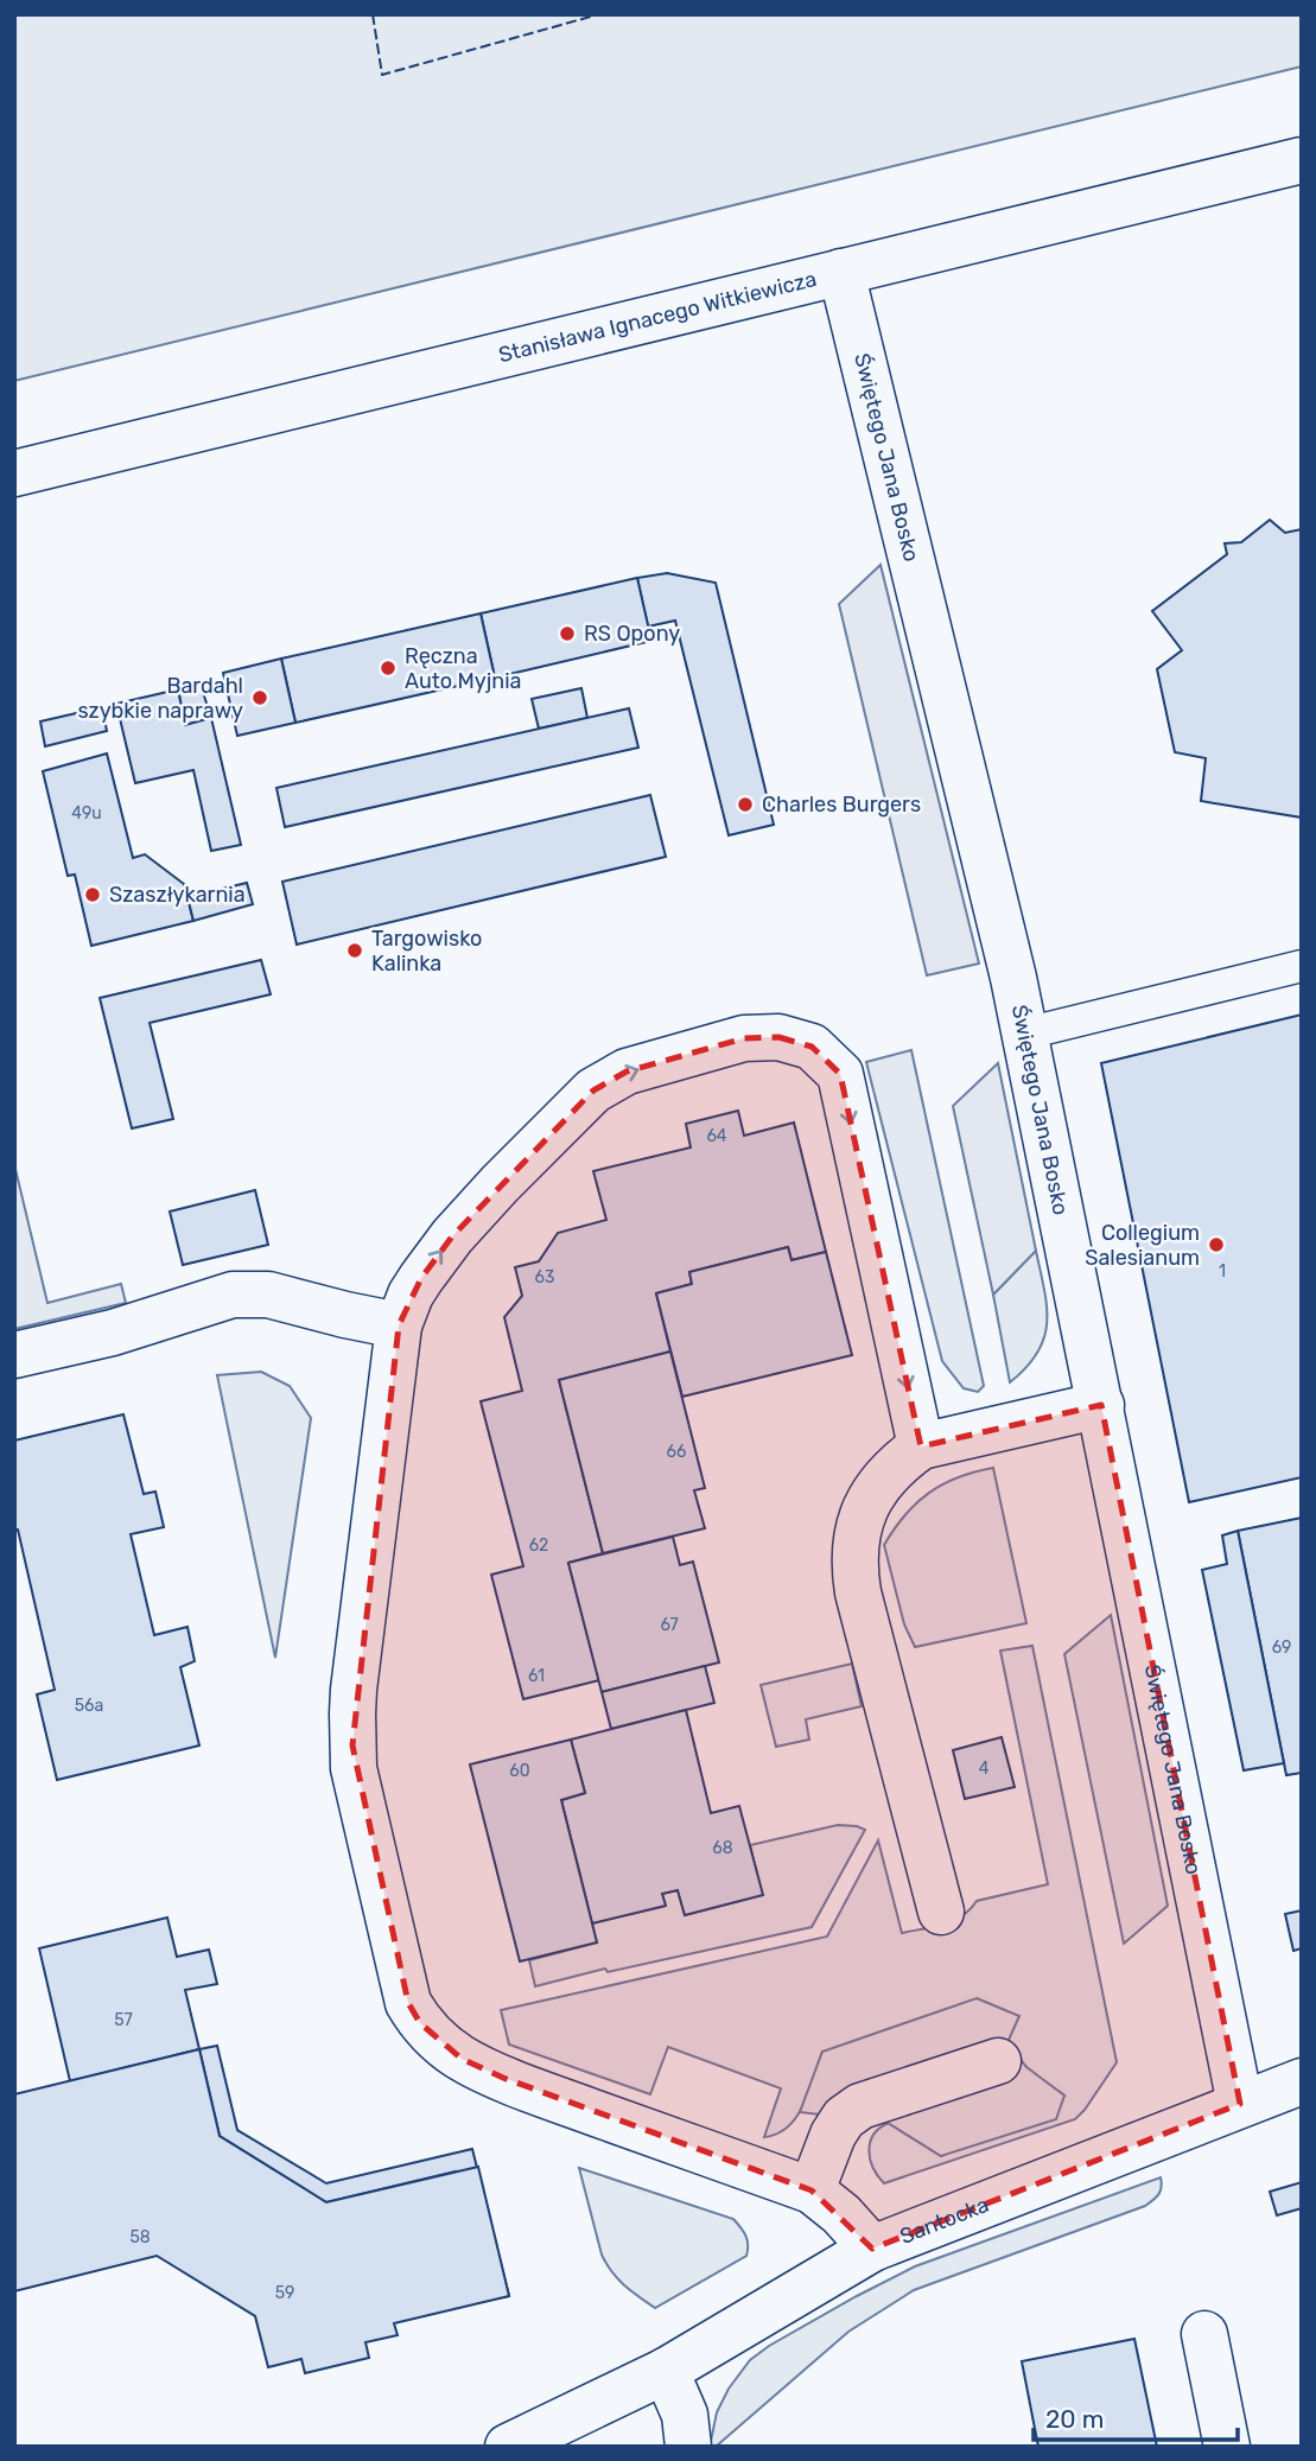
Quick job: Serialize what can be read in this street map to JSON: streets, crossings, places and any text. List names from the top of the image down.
{
  "streets": {
    "street": ["Stanisława Ignacego Witkiewicza", "Świętego Jana Bosko", "Santocka"]
  },
  "crossings": [
    ["Stanisława Ignacego Witkiewicza", "Świętego Jana Bosko"],
    ["Świętego Jana Bosko", "Santocka"]
  ],
  "places": [
    "RS Opony",
    "Ręczna Auto Myjnia",
    "Bardahl szybkie naprawy",
    "Charles Burgers",
    "Szaszłykarnia",
    "Targowisko Kalinka",
    "Collegium Salesianum"
  ],
  "house_numbers": [
    "49u",
    "64",
    "1",
    "63",
    "66",
    "62",
    "67",
    "69",
    "61",
    "56a",
    "4",
    "60",
    "68",
    "57",
    "58",
    "59"
  ],
  "scale_bar": "20 m"
}
